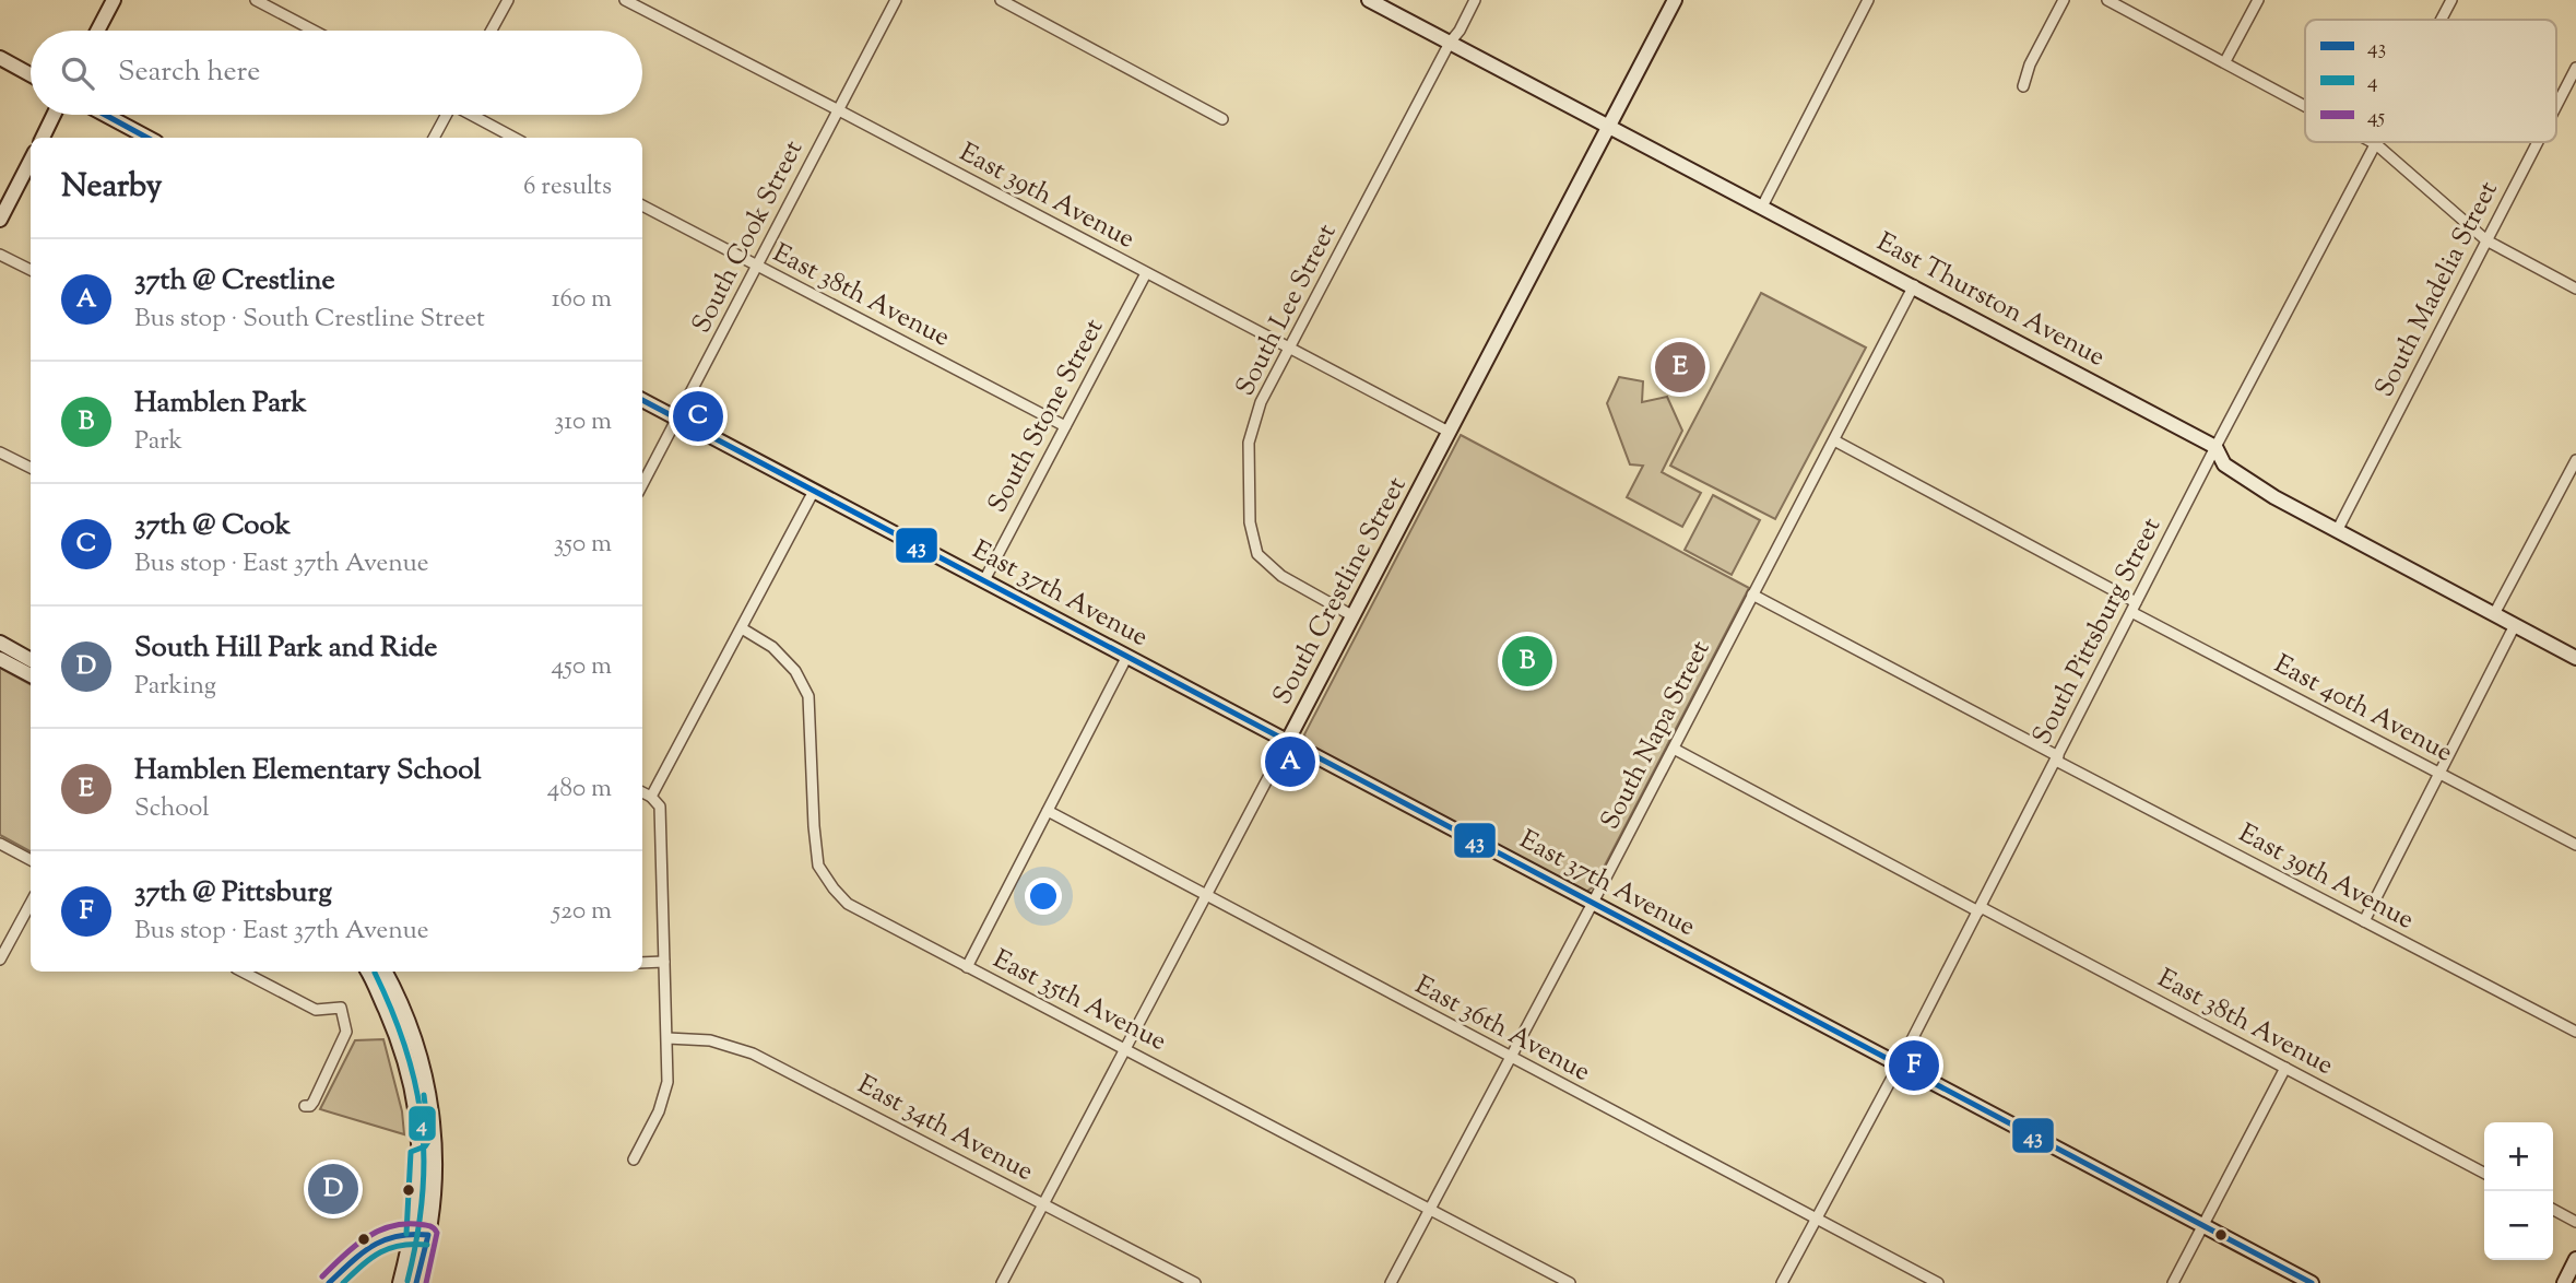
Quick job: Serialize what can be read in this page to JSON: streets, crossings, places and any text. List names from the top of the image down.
{
  "streets": {
    "street": [
      "East 39th Avenue",
      "South Cook Street",
      "South Madelia Street",
      "East 38th Avenue",
      "East Thurston Avenue",
      "South Lee Street",
      "South Stone Street",
      "South Crestline Street",
      "East 37th Avenue",
      "South Pittsburg Street",
      "East 40th Avenue",
      "South Napa Street",
      "East 35th Avenue",
      "East 36th Avenue",
      "East 34th Avenue"
    ]
  },
  "crossings": [
    ["East 39th Avenue", "South Cook Street"],
    ["East 39th Avenue", "South Lee Street"],
    ["East 39th Avenue", "South Stone Street"],
    ["East 39th Avenue", "South Crestline Street"],
    ["East 39th Avenue", "South Pittsburg Street"],
    ["East 39th Avenue", "South Napa Street"],
    ["South Cook Street", "East 38th Avenue"],
    ["South Cook Street", "East 37th Avenue"],
    ["South Madelia Street", "East Thurston Avenue"],
    ["East 38th Avenue", "South Stone Street"],
    ["East 38th Avenue", "South Pittsburg Street"],
    ["East 38th Avenue", "South Napa Street"],
    ["East Thurston Avenue", "South Lee Street"],
    ["East Thurston Avenue", "South Crestline Street"],
    ["East Thurston Avenue", "South Pittsburg Street"],
    ["East Thurston Avenue", "South Napa Street"],
    ["South Lee Street", "South Crestline Street"],
    ["South Stone Street", "East 37th Avenue"],
    ["South Crestline Street", "East 37th Avenue"],
    ["South Crestline Street", "East 35th Avenue"],
    ["South Crestline Street", "East 36th Avenue"],
    ["South Crestline Street", "East 34th Avenue"],
    ["East 37th Avenue", "South Pittsburg Street"],
    ["East 37th Avenue", "South Napa Street"],
    ["South Pittsburg Street", "East 40th Avenue"],
    ["South Pittsburg Street", "East 36th Avenue"],
    ["East 40th Avenue", "South Napa Street"],
    ["South Napa Street", "East 35th Avenue"],
    ["South Napa Street", "East 36th Avenue"]
  ],
  "lines": ["transit line 43", "transit line 4", "transit line 45"],
  "legend": ["43", "4", "45"],
  "page": {
    "search": "Search here",
    "heading": ["Nearby", "6 results"],
    "list": [
      {
        "mark": "A",
        "name": "37th @ Crestline",
        "note": "Bus stop · South Crestline Street",
        "value": "160 m"
      },
      {
        "mark": "B",
        "name": "Hamblen Park",
        "note": "Park",
        "value": "310 m"
      },
      {
        "mark": "C",
        "name": "37th @ Cook",
        "note": "Bus stop · East 37th Avenue",
        "value": "350 m"
      },
      {
        "mark": "D",
        "name": "South Hill Park and Ride",
        "note": "Parking",
        "value": "450 m"
      },
      {
        "mark": "E",
        "name": "Hamblen Elementary School",
        "note": "School",
        "value": "480 m"
      },
      {
        "mark": "F",
        "name": "37th @ Pittsburg",
        "note": "Bus stop · East 37th Avenue",
        "value": "520 m"
      }
    ],
    "pins": [
      "E",
      "C",
      "B",
      "A",
      "F",
      "D"
    ],
    "map_buttons": ["+", "−"]
  }
}
